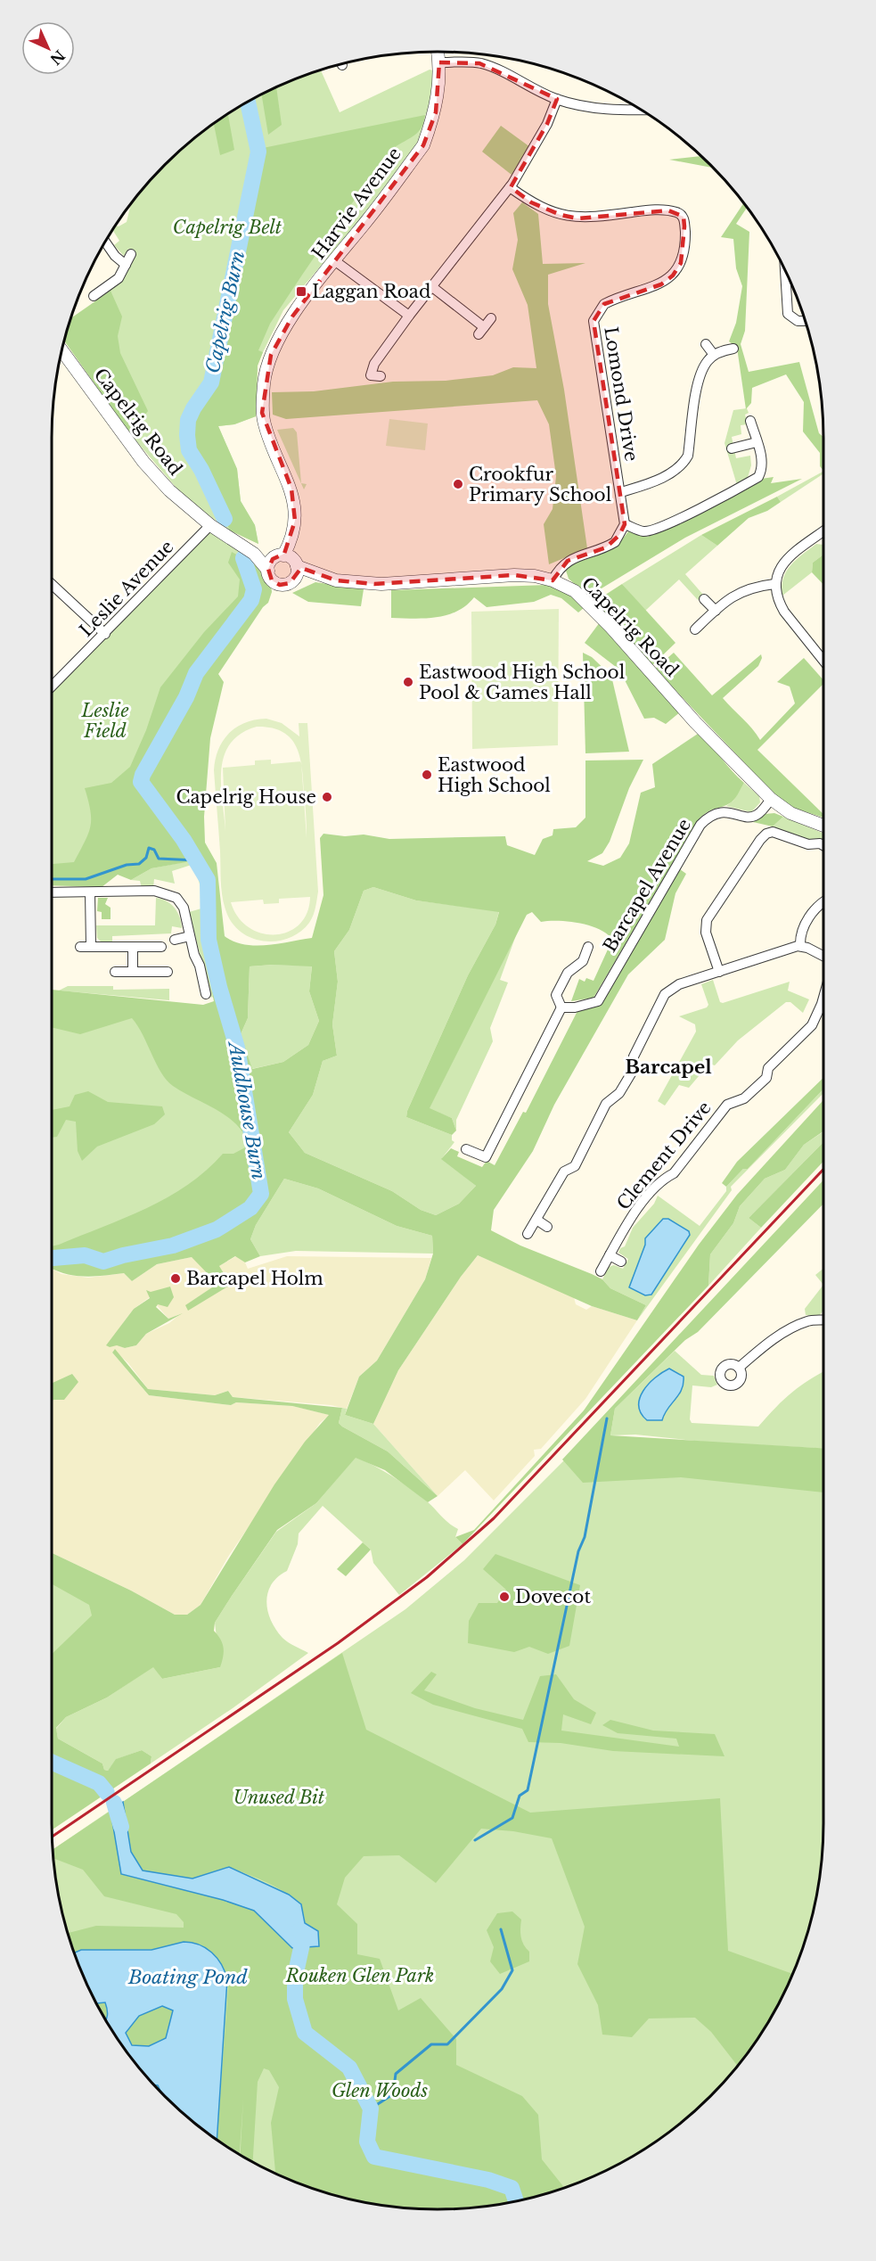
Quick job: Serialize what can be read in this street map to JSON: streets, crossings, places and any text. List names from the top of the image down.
{
  "streets": {
    "street": [
      "Harvie Avenue",
      "Lomond Drive",
      "Capelrig Road",
      "Leslie Avenue",
      "Barcapel Avenue",
      "Clement Drive"
    ]
  },
  "crossings": [
    ["Harvie Avenue", "Capelrig Road"],
    ["Capelrig Road", "Leslie Avenue"],
    ["Capelrig Road", "Barcapel Avenue"]
  ],
  "districts": ["Barcapel"],
  "water": ["Capelrig Burn", "Auldhouse Burn", "Boating Pond"],
  "parks": [
    "Capelrig Belt",
    "Leslie Field",
    "Unused Bit",
    "Rouken Glen Park",
    "Glen Woods"
  ],
  "places": {
    "transit": ["Laggan Road"],
    "other": [
      "Crookfur Primary School",
      "Eastwood High School Pool & Games Hall",
      "Eastwood High School",
      "Capelrig House",
      "Barcapel Holm",
      "Dovecot"
    ]
  },
  "north": "bottom right"
}
